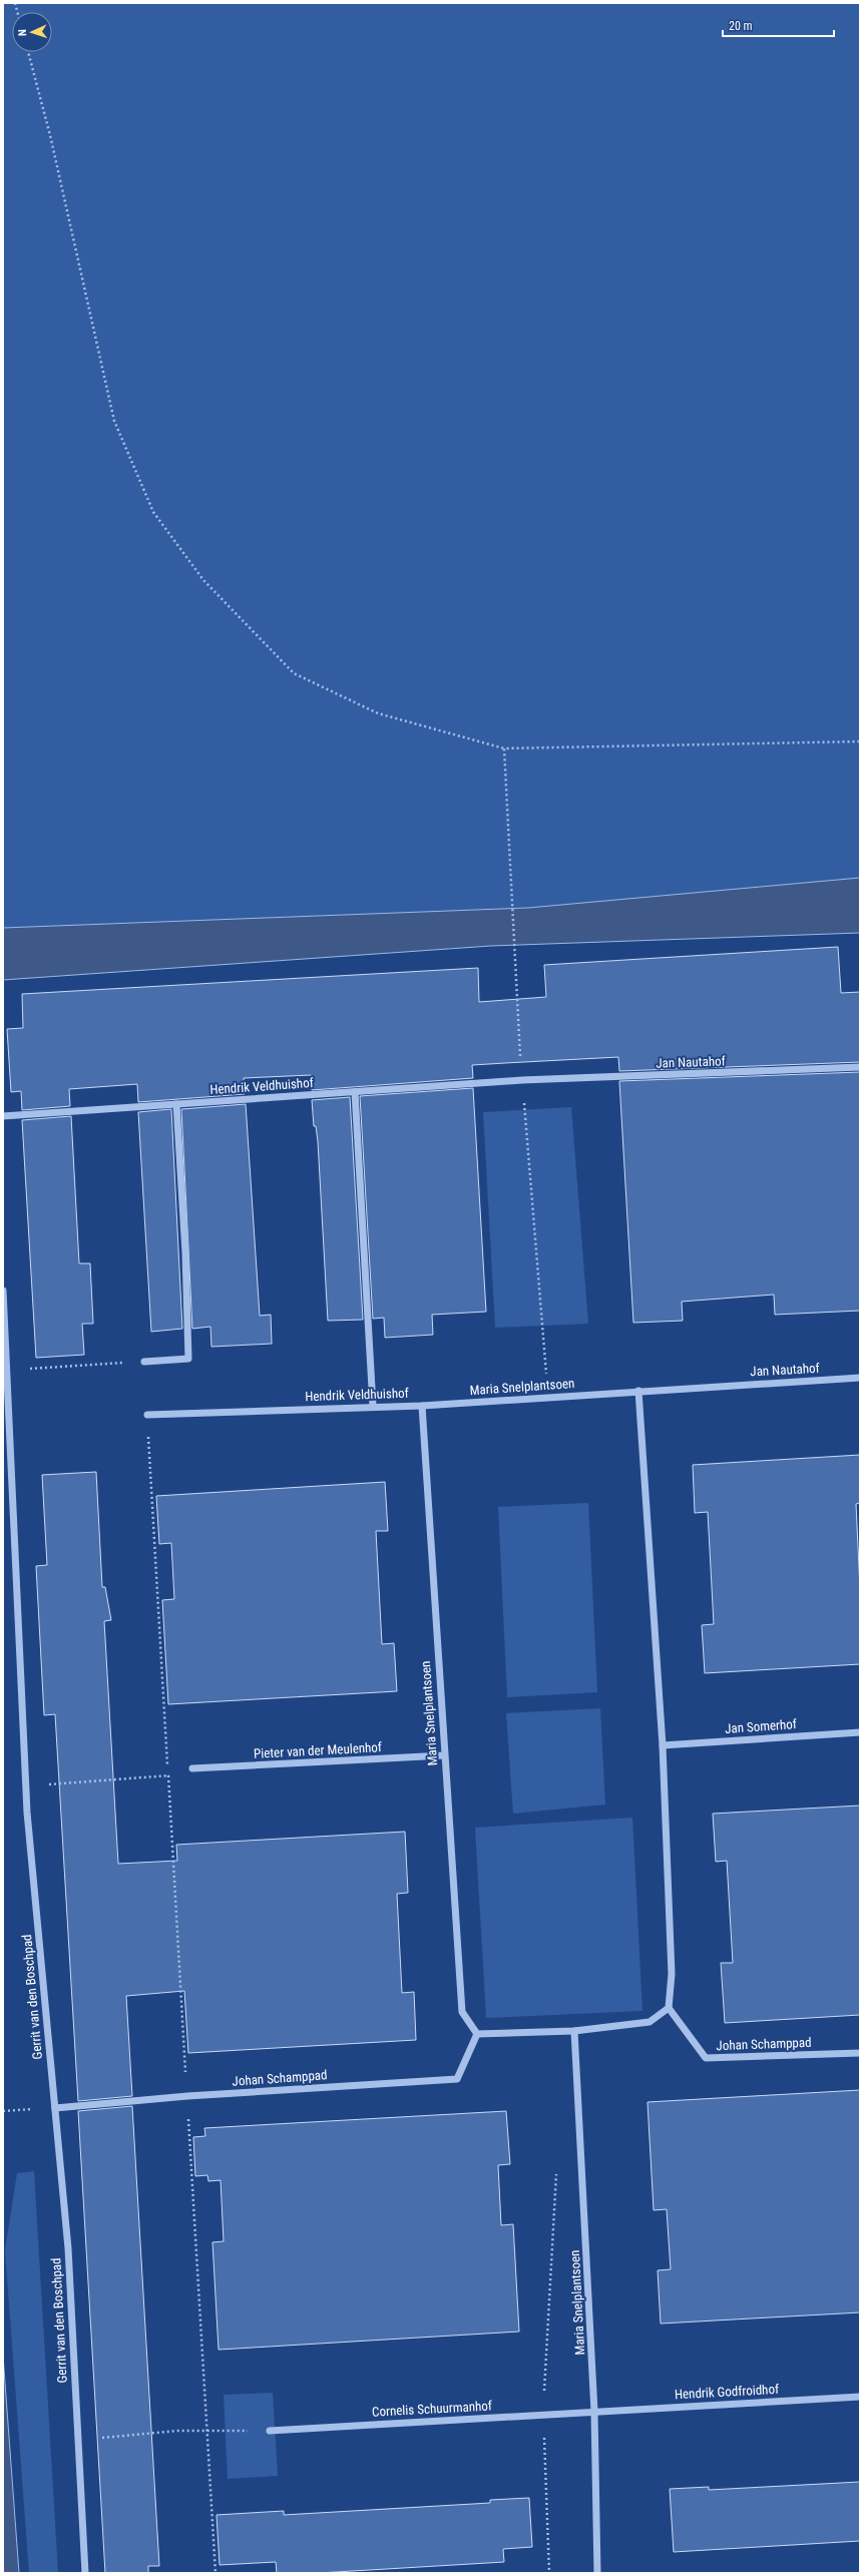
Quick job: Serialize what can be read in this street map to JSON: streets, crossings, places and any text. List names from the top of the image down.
{
  "streets": {
    "street": [
      "Jan Nautahof",
      "Hendrik Veldhuishof",
      "Maria Snelplantsoen",
      "Jan Somerhof",
      "Pieter van der Meulenhof",
      "Gerrit van den Boschpad",
      "Johan Schamppad",
      "Hendrik Godfroidhof",
      "Cornelis Schuurmanhof"
    ]
  },
  "crossings": [
    ["Jan Nautahof", "Hendrik Veldhuishof"],
    ["Jan Nautahof", "Maria Snelplantsoen"],
    ["Hendrik Veldhuishof", "Maria Snelplantsoen"],
    ["Maria Snelplantsoen", "Pieter van der Meulenhof"],
    ["Maria Snelplantsoen", "Johan Schamppad"],
    ["Maria Snelplantsoen", "Hendrik Godfroidhof"],
    ["Maria Snelplantsoen", "Cornelis Schuurmanhof"],
    ["Gerrit van den Boschpad", "Johan Schamppad"],
    ["Hendrik Godfroidhof", "Cornelis Schuurmanhof"]
  ],
  "scale_bar": "20 m",
  "north": "left"
}
